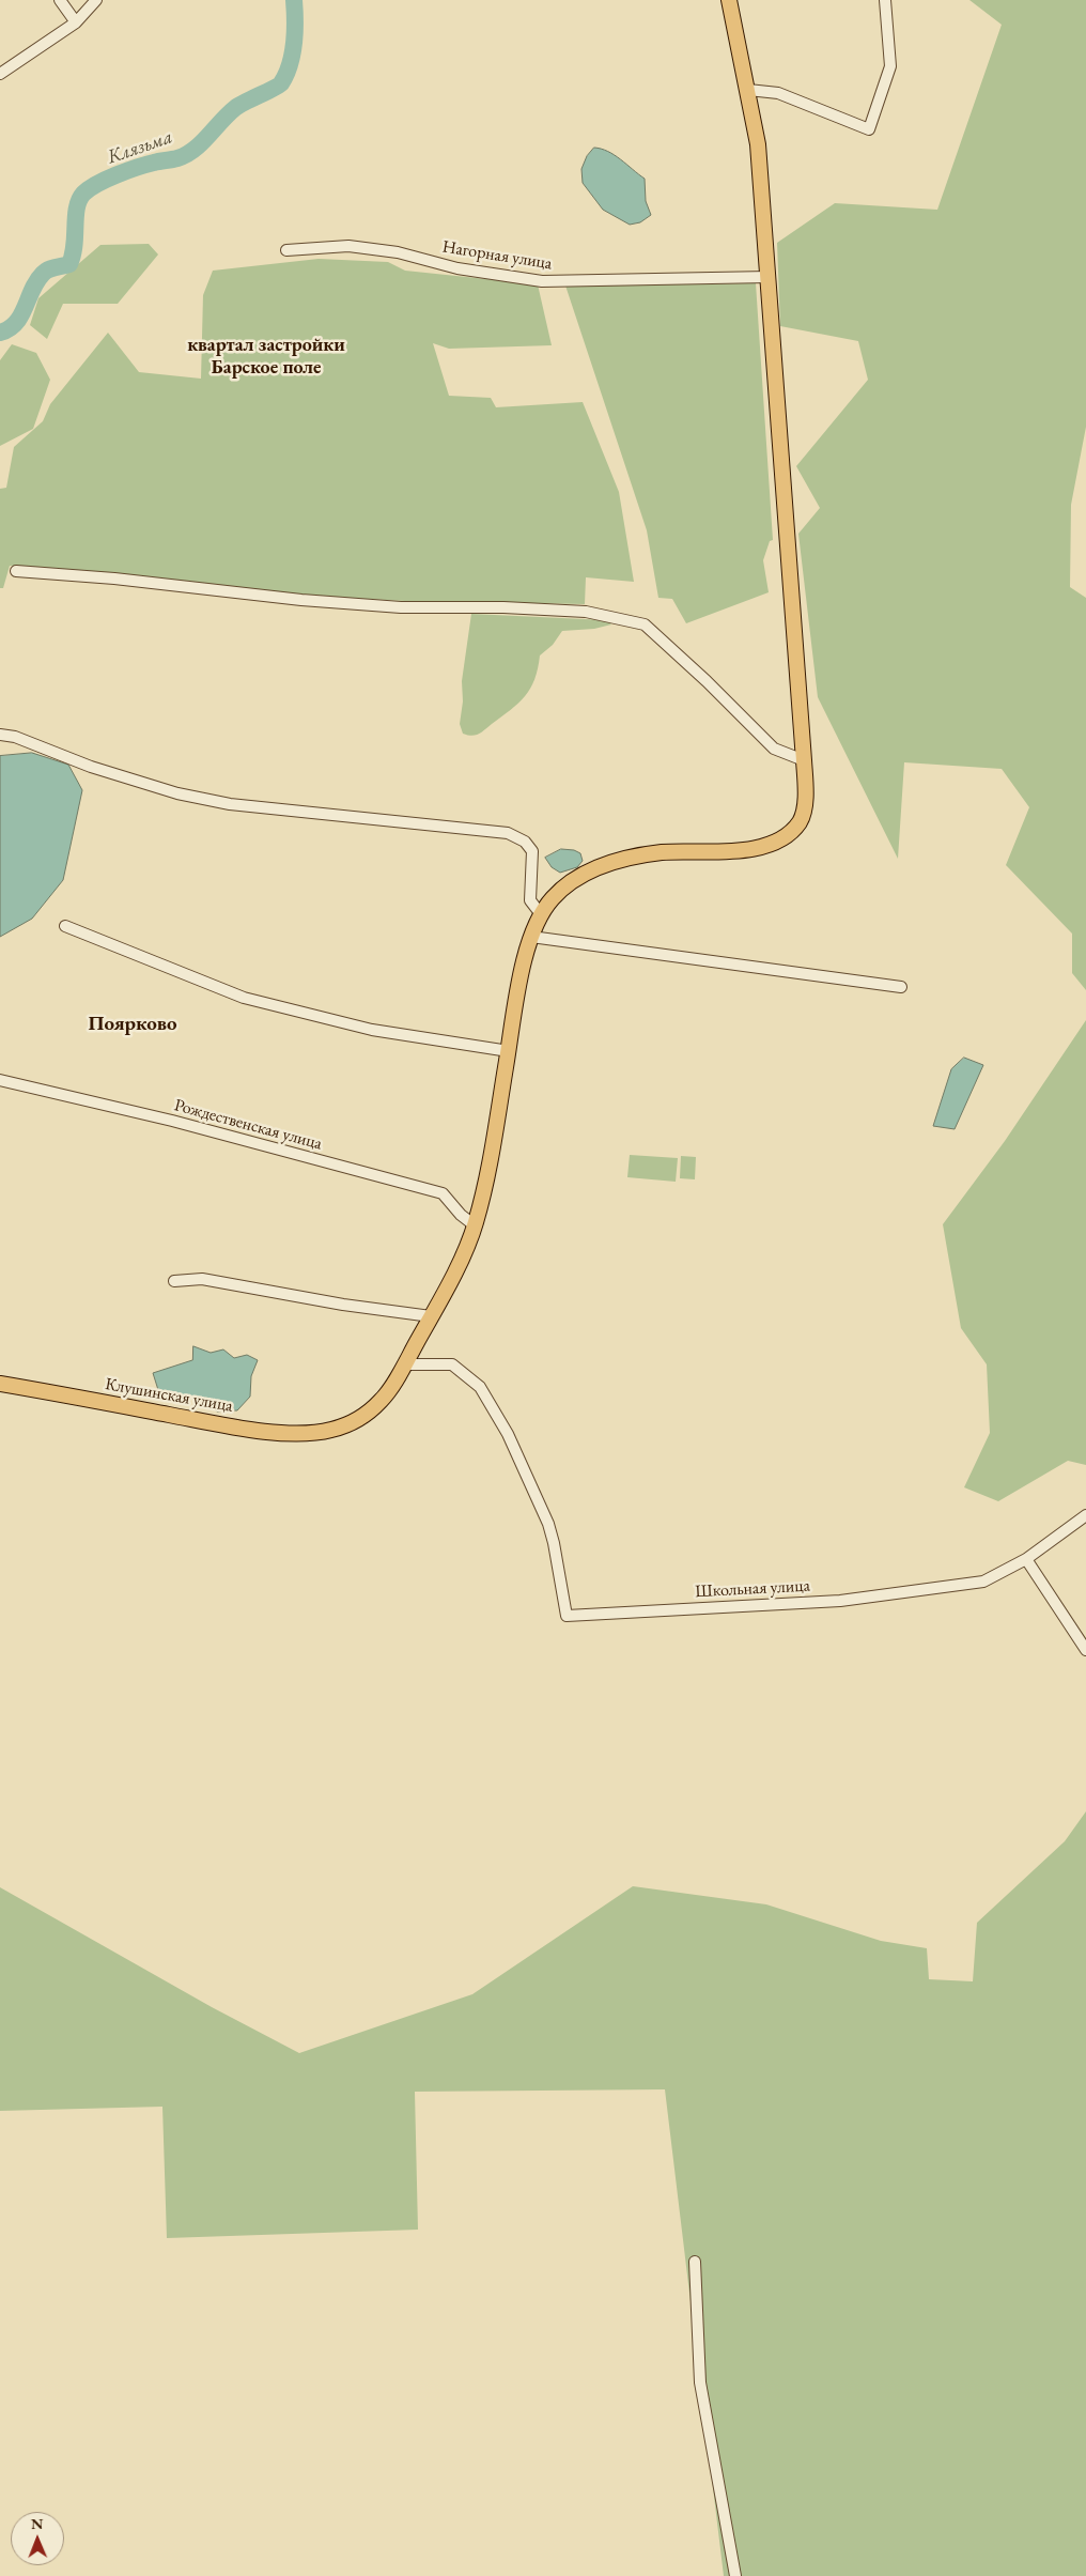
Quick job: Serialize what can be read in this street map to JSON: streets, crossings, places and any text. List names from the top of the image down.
{
  "streets": {
    "main road": ["Клушинская улица"],
    "street": ["Нагорная улица", "Рождественская улица", "Школьная улица"]
  },
  "crossings": [
    ["Нагорная улица", "Клушинская улица"],
    ["Рождественская улица", "Клушинская улица"],
    ["Клушинская улица", "Школьная улица"]
  ],
  "districts": ["квартал застройки Барское поле", "Поярково"],
  "water": ["Клязьма"],
  "north": "top"
}
